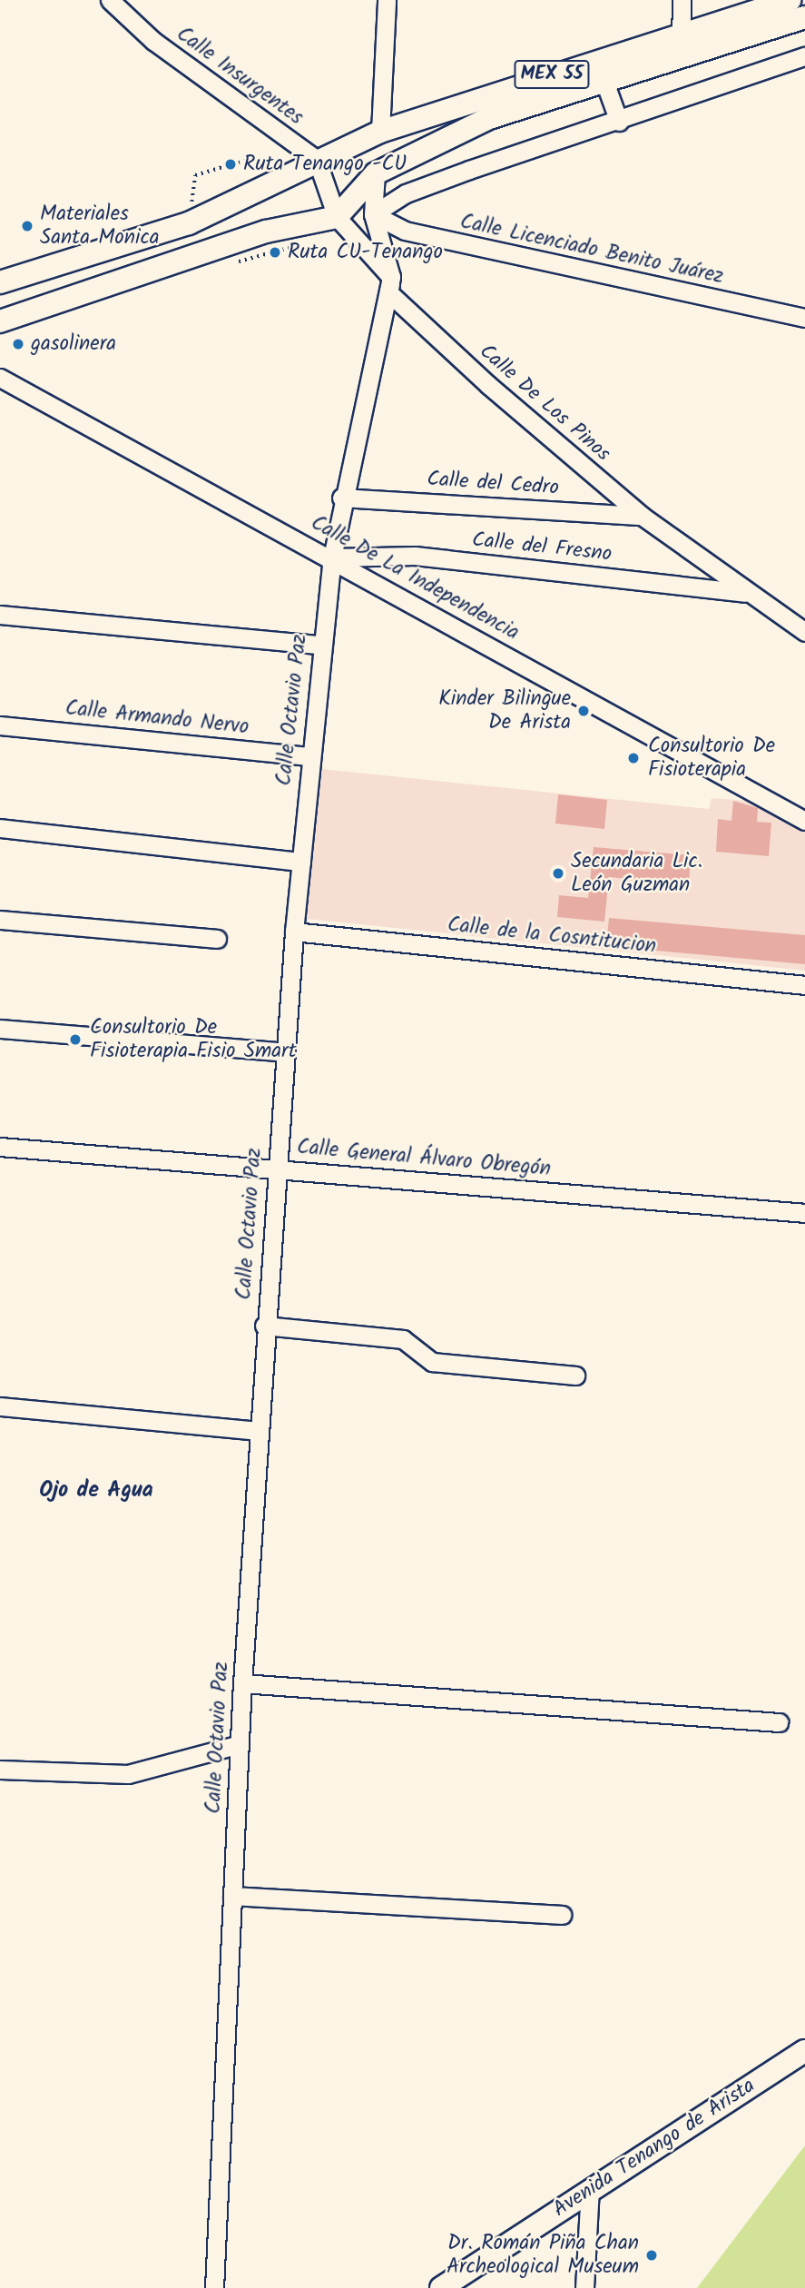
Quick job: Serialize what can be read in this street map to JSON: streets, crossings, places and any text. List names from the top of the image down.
{
  "streets": {
    "main road": ["MEX 55", "Avenida Tenango de Arista"],
    "street": [
      "Calle Insurgentes",
      "Calle Licenciado Benito Juárez",
      "Calle De Los Pinos",
      "Calle del Cedro",
      "Calle del Fresno",
      "Calle De La Independencia",
      "Calle Octavio Paz",
      "Calle Armando Nervo",
      "Calle de la Cosntitucion",
      "Calle General Álvaro Obregón"
    ]
  },
  "crossings": [
    ["MEX 55", "Calle Insurgentes"],
    ["MEX 55", "Calle De Los Pinos"],
    ["MEX 55", "Calle Octavio Paz"],
    ["Calle Insurgentes", "Calle De Los Pinos"],
    ["Calle Licenciado Benito Juárez", "Calle Octavio Paz"],
    ["Calle De Los Pinos", "Calle del Cedro"],
    ["Calle De Los Pinos", "Calle del Fresno"],
    ["Calle De Los Pinos", "Calle Octavio Paz"],
    ["Calle del Cedro", "Calle Octavio Paz"],
    ["Calle del Fresno", "Calle De La Independencia"],
    ["Calle del Fresno", "Calle Octavio Paz"],
    ["Calle De La Independencia", "Calle Octavio Paz"],
    ["Calle Octavio Paz", "Calle Armando Nervo"],
    ["Calle Octavio Paz", "Calle de la Cosntitucion"],
    ["Calle Octavio Paz", "Calle General Álvaro Obregón"]
  ],
  "districts": ["Ojo de Agua"],
  "places": [
    "Ruta Tenango -CU",
    "Materiales Santa Monica",
    "Ruta CU-Tenango",
    "gasolinera",
    "Kinder Bilingue De Arista",
    "Consultorio De Fisioterapia",
    "Secundaria Lic. León Guzman",
    "Consultorio De Fisioterapia Fisio Smart",
    "Dr. Román Piña Chan Archeological Museum"
  ]
}
